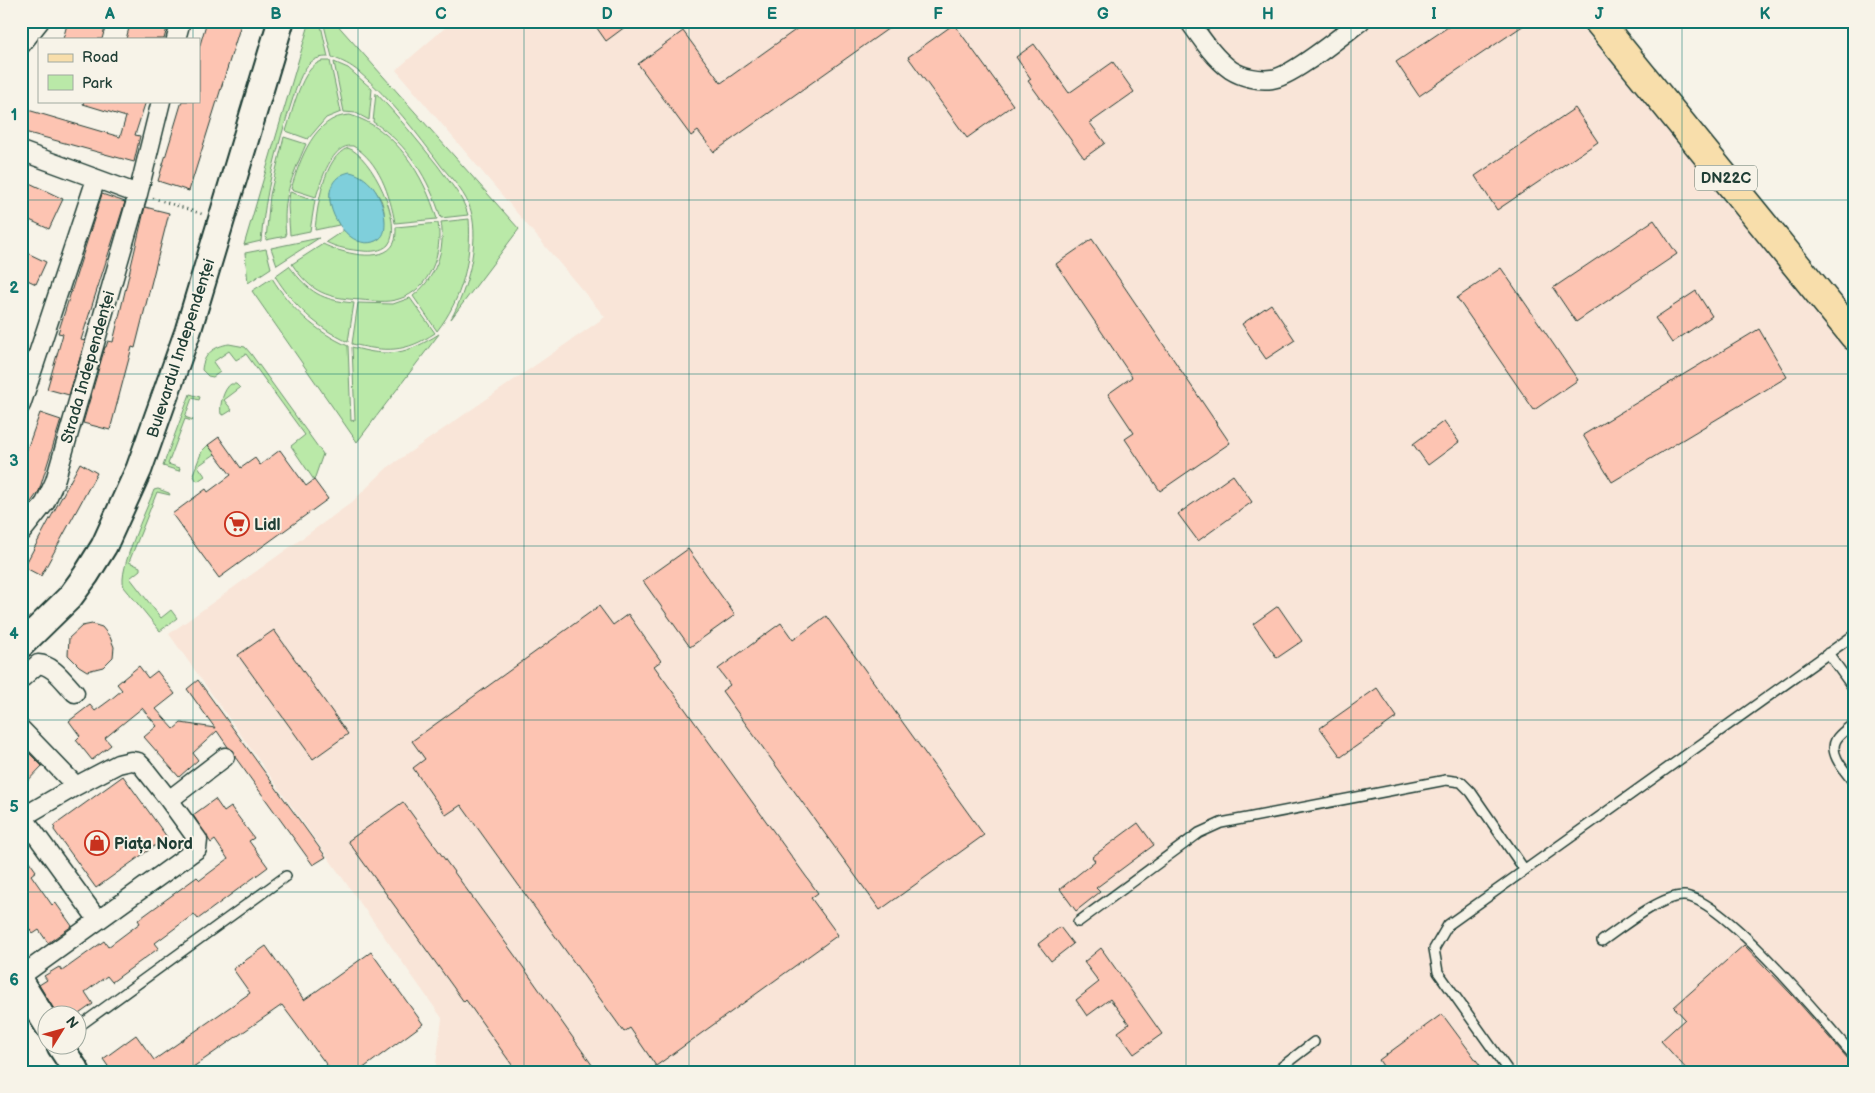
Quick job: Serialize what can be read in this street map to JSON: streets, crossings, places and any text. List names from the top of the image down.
{
  "streets": {
    "main road": ["DN22C", "Bulevardul Independenței"],
    "street": ["Strada Independenței"]
  },
  "places": {
    "supermarket": ["Lidl"],
    "shop": ["Piața Nord"]
  },
  "legend": ["Road", "Park"],
  "north": "top right",
  "grid": {
    "columns": [
      "A",
      "B",
      "C",
      "D",
      "E",
      "F",
      "G",
      "H",
      "I",
      "J",
      "K"
    ],
    "rows": [
      "1",
      "2",
      "3",
      "4",
      "5",
      "6"
    ]
  }
}
